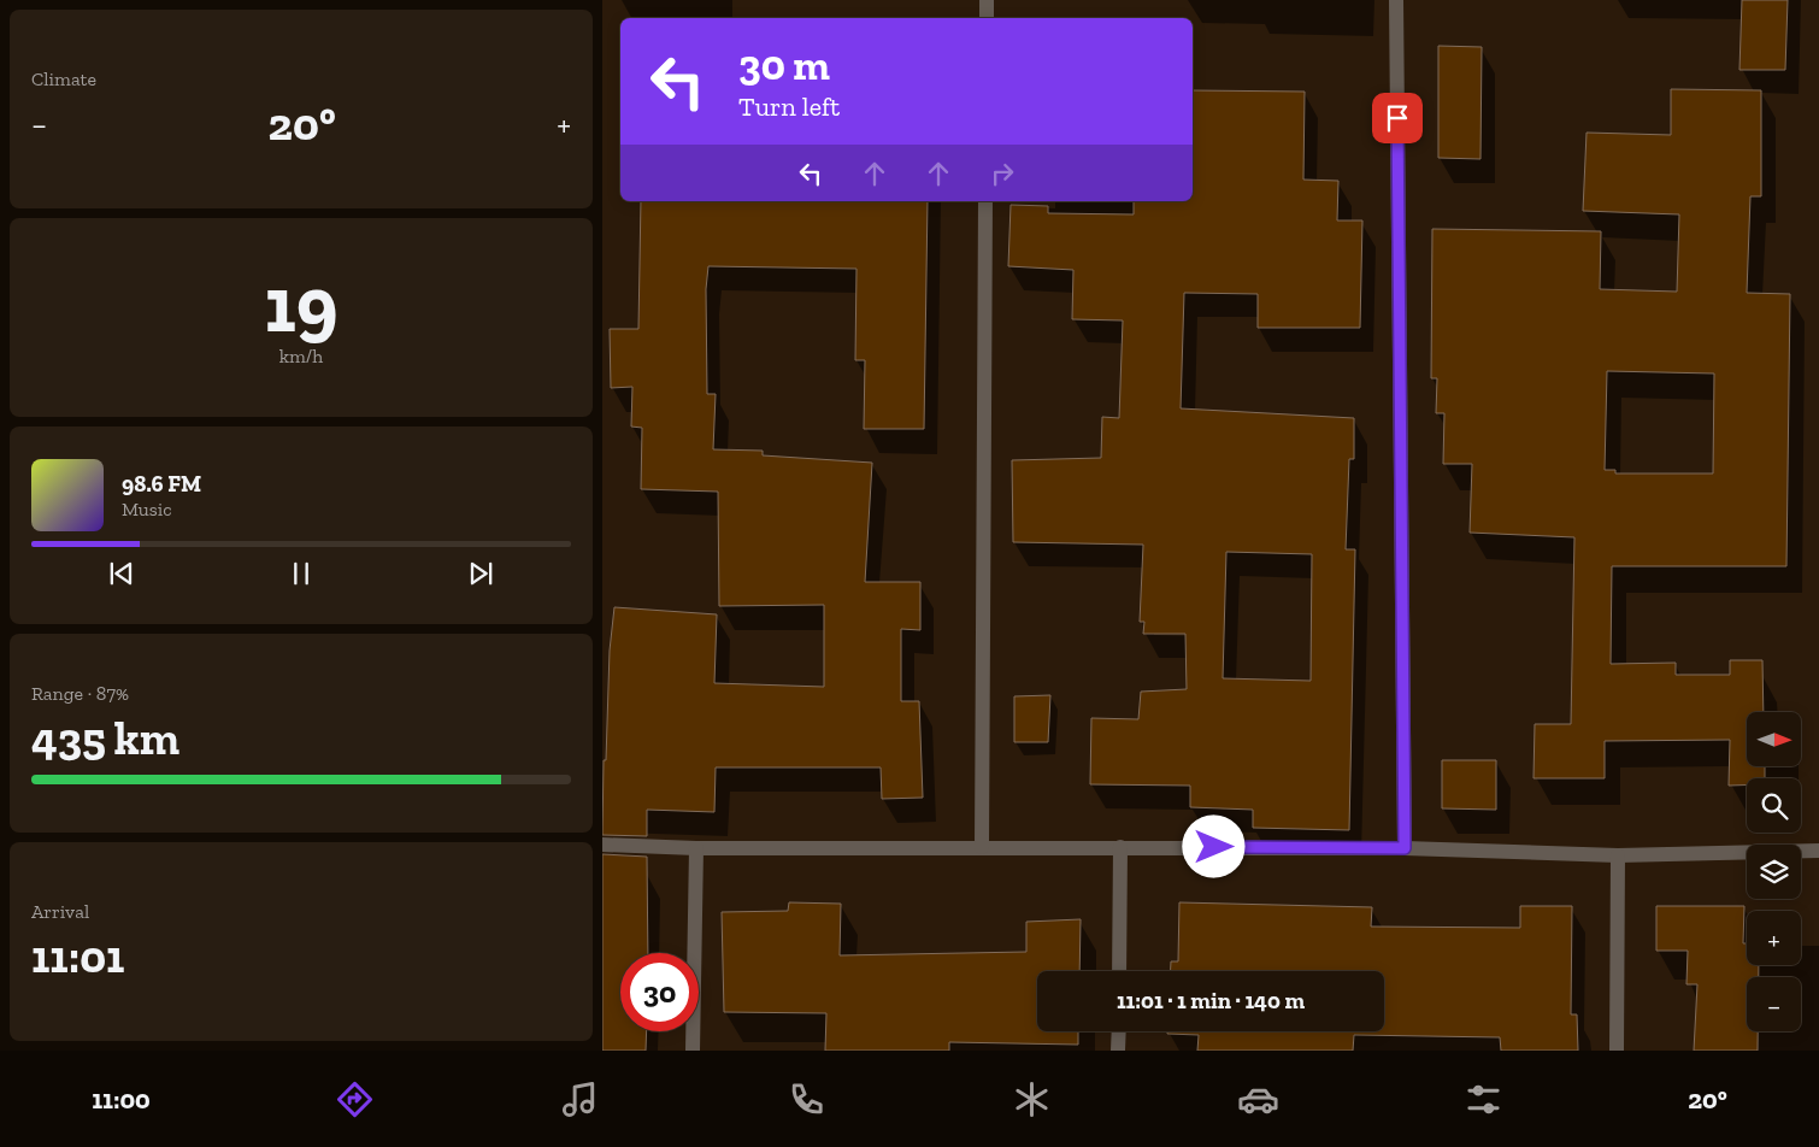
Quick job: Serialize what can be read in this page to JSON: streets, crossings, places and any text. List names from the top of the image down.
{
  "north": "right",
  "page": {
    "tile": [
      "Climate",
      ["19", "km/h"],
      ["Range · 87%", "435 km"],
      ["Arrival", "11:01"]
    ],
    "turn": ["30 m", "Turn left"],
    "heat": ["−", "20°", "+"],
    "song": ["98.6 FM", "Music"],
    "map_buttons": ["+", "−"],
    "limit": "30",
    "trip": "11:01 · 1 min · 140 m",
    "tabs": ["11:00", "20°"]
  }
}
